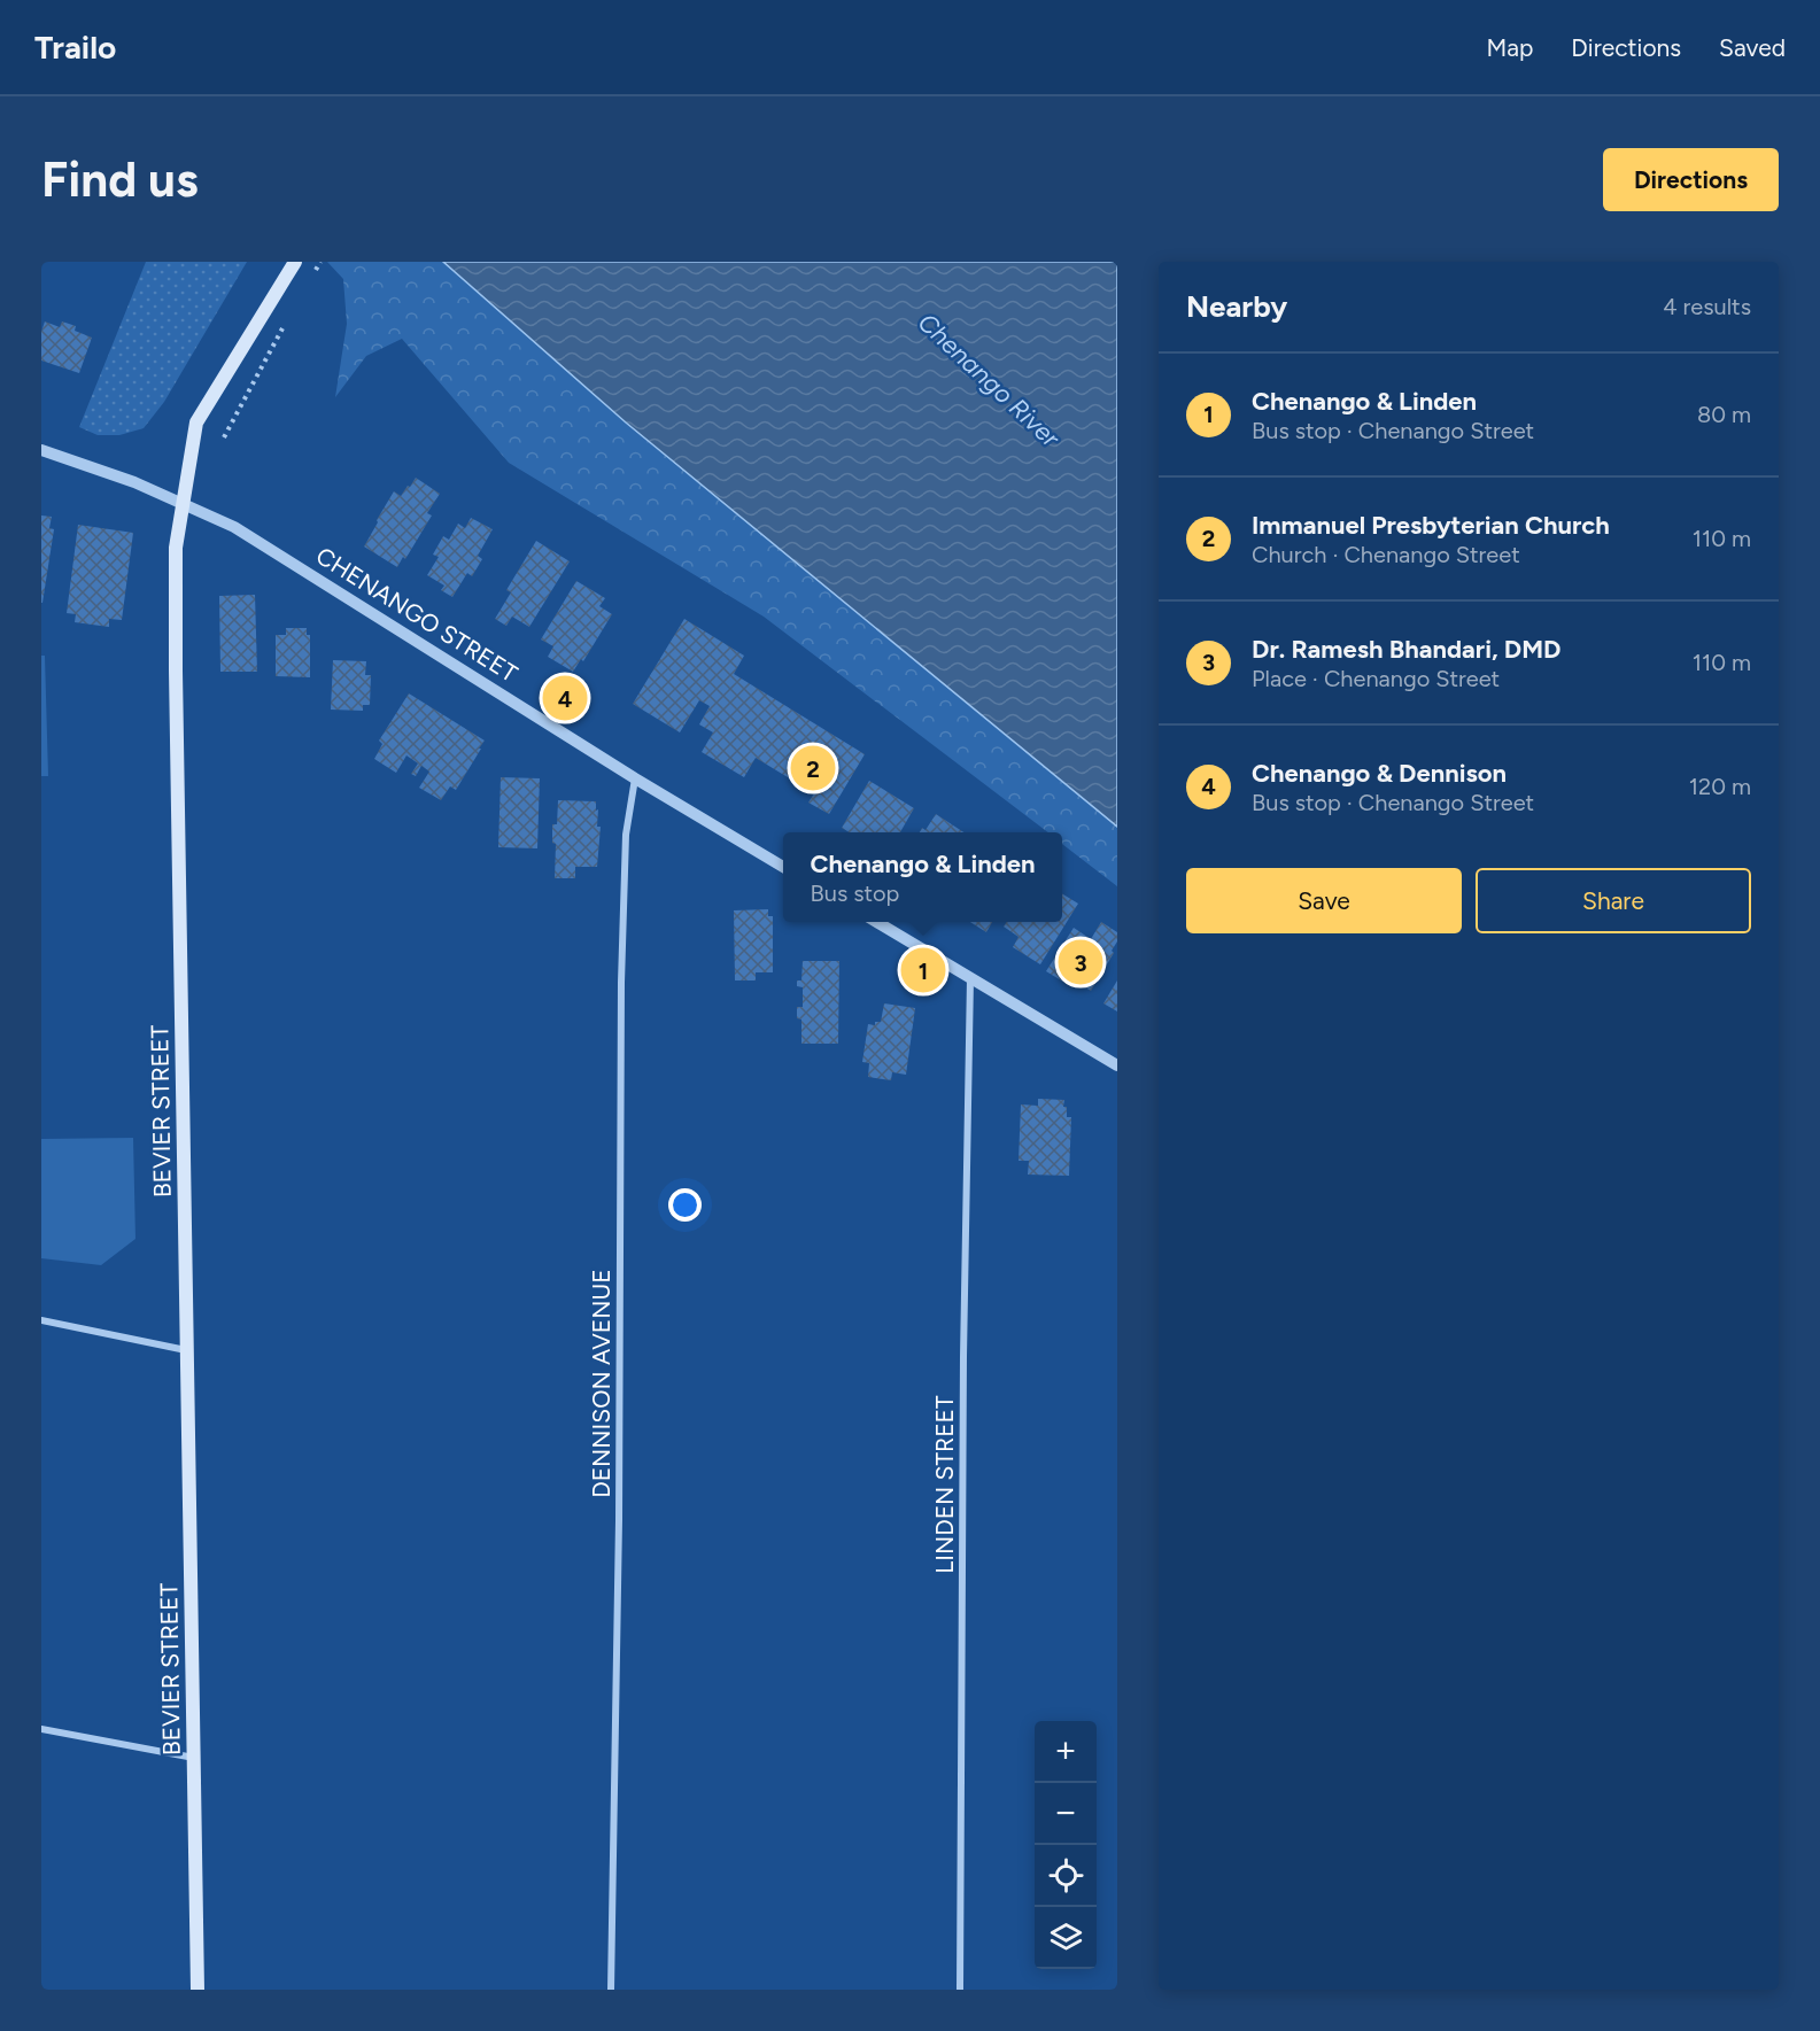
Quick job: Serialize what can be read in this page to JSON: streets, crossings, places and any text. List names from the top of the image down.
{
  "streets": {
    "main road": ["BEVIER STREET"],
    "street": ["CHENANGO STREET", "DENNISON AVENUE", "LINDEN STREET"]
  },
  "crossings": [
    ["CHENANGO STREET", "BEVIER STREET"],
    ["CHENANGO STREET", "DENNISON AVENUE"]
  ],
  "water": ["Chenango River"],
  "page": {
    "header": "Trailo",
    "nav": ["Map", "Directions", "Saved"],
    "buttons": [
      "Directions",
      ["Save", "Share"]
    ],
    "title": "Find us",
    "heading": ["Nearby", "4 results"],
    "list": [
      {
        "mark": "1",
        "name": "Chenango & Linden",
        "note": "Bus stop · Chenango Street",
        "value": "80 m"
      },
      {
        "mark": "2",
        "name": "Immanuel Presbyterian Church",
        "note": "Church · Chenango Street",
        "value": "110 m"
      },
      {
        "mark": "3",
        "name": "Dr. Ramesh Bhandari, DMD",
        "note": "Place · Chenango Street",
        "value": "110 m"
      },
      {
        "mark": "4",
        "name": "Chenango & Dennison",
        "note": "Bus stop · Chenango Street",
        "value": "120 m"
      }
    ],
    "pins": [
      "4",
      "2",
      "3",
      "1"
    ],
    "popup": ["Chenango & Linden", "Bus stop"],
    "map_buttons": ["+", "−"]
  }
}
